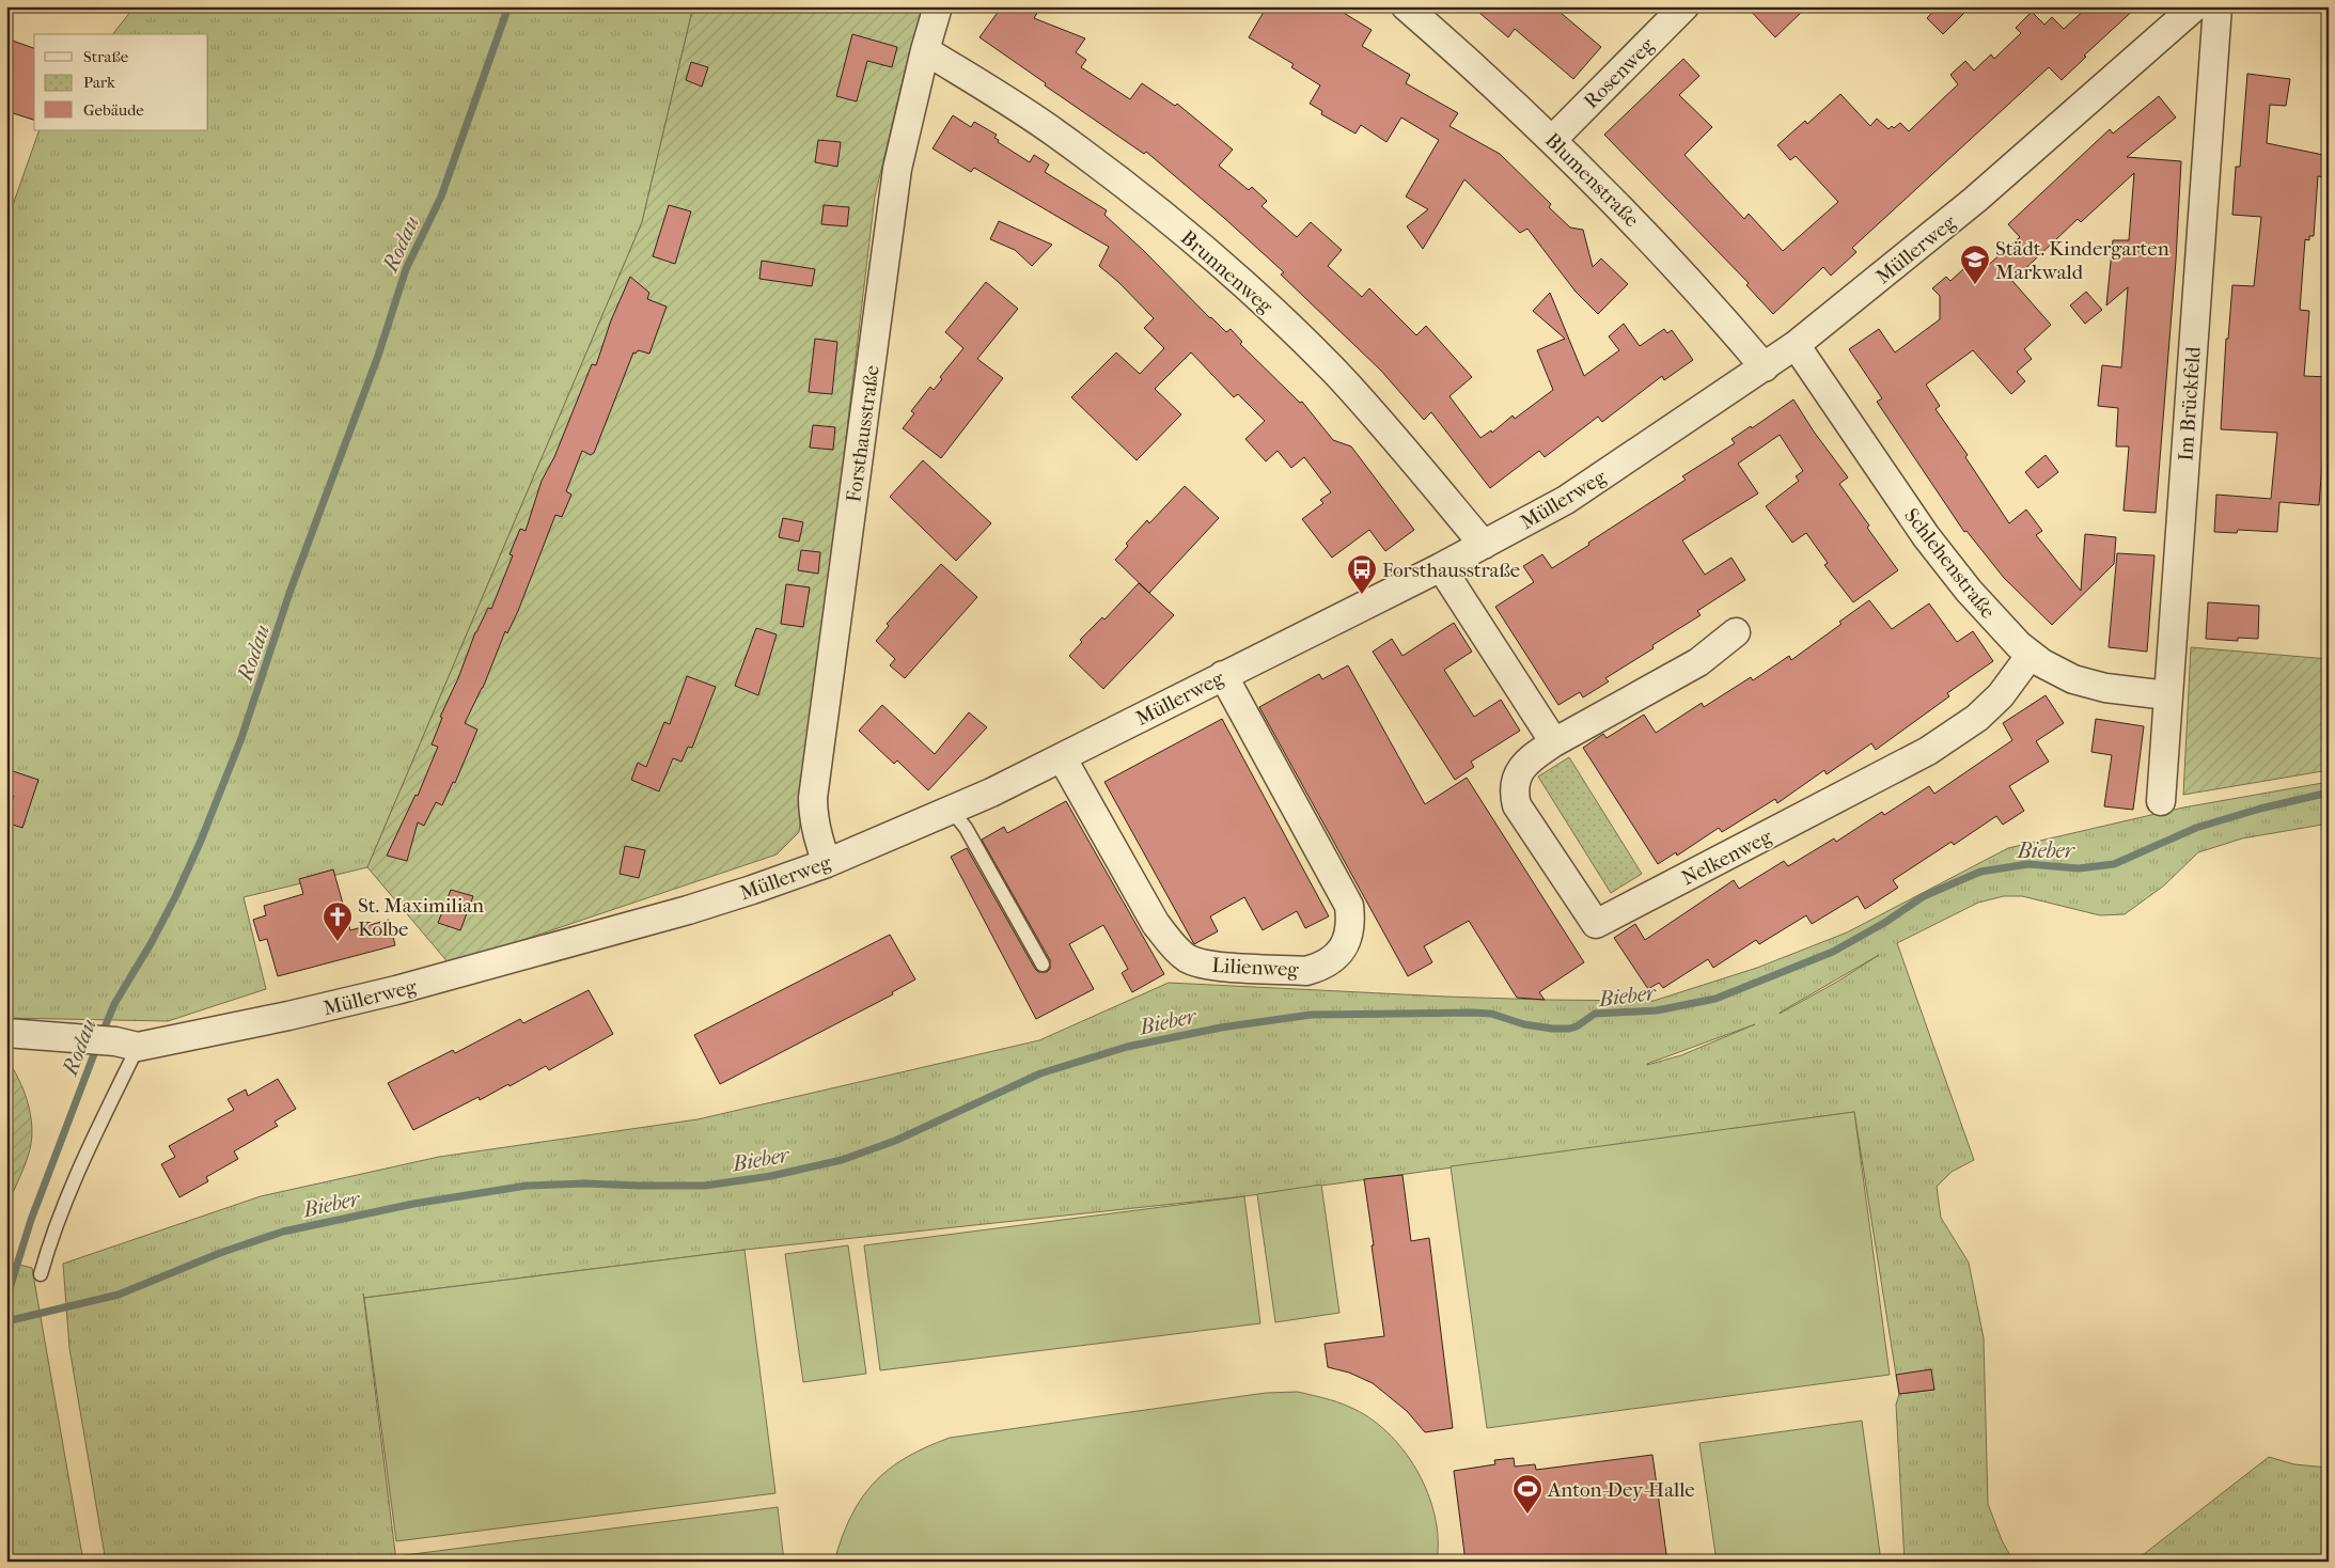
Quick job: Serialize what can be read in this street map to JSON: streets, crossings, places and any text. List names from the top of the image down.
{
  "streets": {
    "street": [
      "Rosenweg",
      "Blumenstraße",
      "Müllerweg",
      "Brunnenweg",
      "Im Brückfeld",
      "Forsthausstraße",
      "Schlehenstraße",
      "Nelkenweg",
      "Lilienweg"
    ]
  },
  "crossings": [
    ["Rosenweg", "Blumenstraße"],
    ["Blumenstraße", "Müllerweg"],
    ["Müllerweg", "Brunnenweg"],
    ["Müllerweg", "Forsthausstraße"],
    ["Müllerweg", "Schlehenstraße"],
    ["Müllerweg", "Lilienweg"],
    ["Brunnenweg", "Forsthausstraße"],
    ["Im Brückfeld", "Schlehenstraße"],
    ["Schlehenstraße", "Nelkenweg"]
  ],
  "water": ["Rodau", "Bieber"],
  "places": {
    "school or university": ["Städt. Kindergarten Markwald"],
    "bus stop": ["Forsthausstraße"],
    "church": ["St. Maximilian Kolbe"],
    "sports": ["Anton-Dey-Halle"]
  },
  "legend": ["Straße", "Park", "Gebäude"]
}
